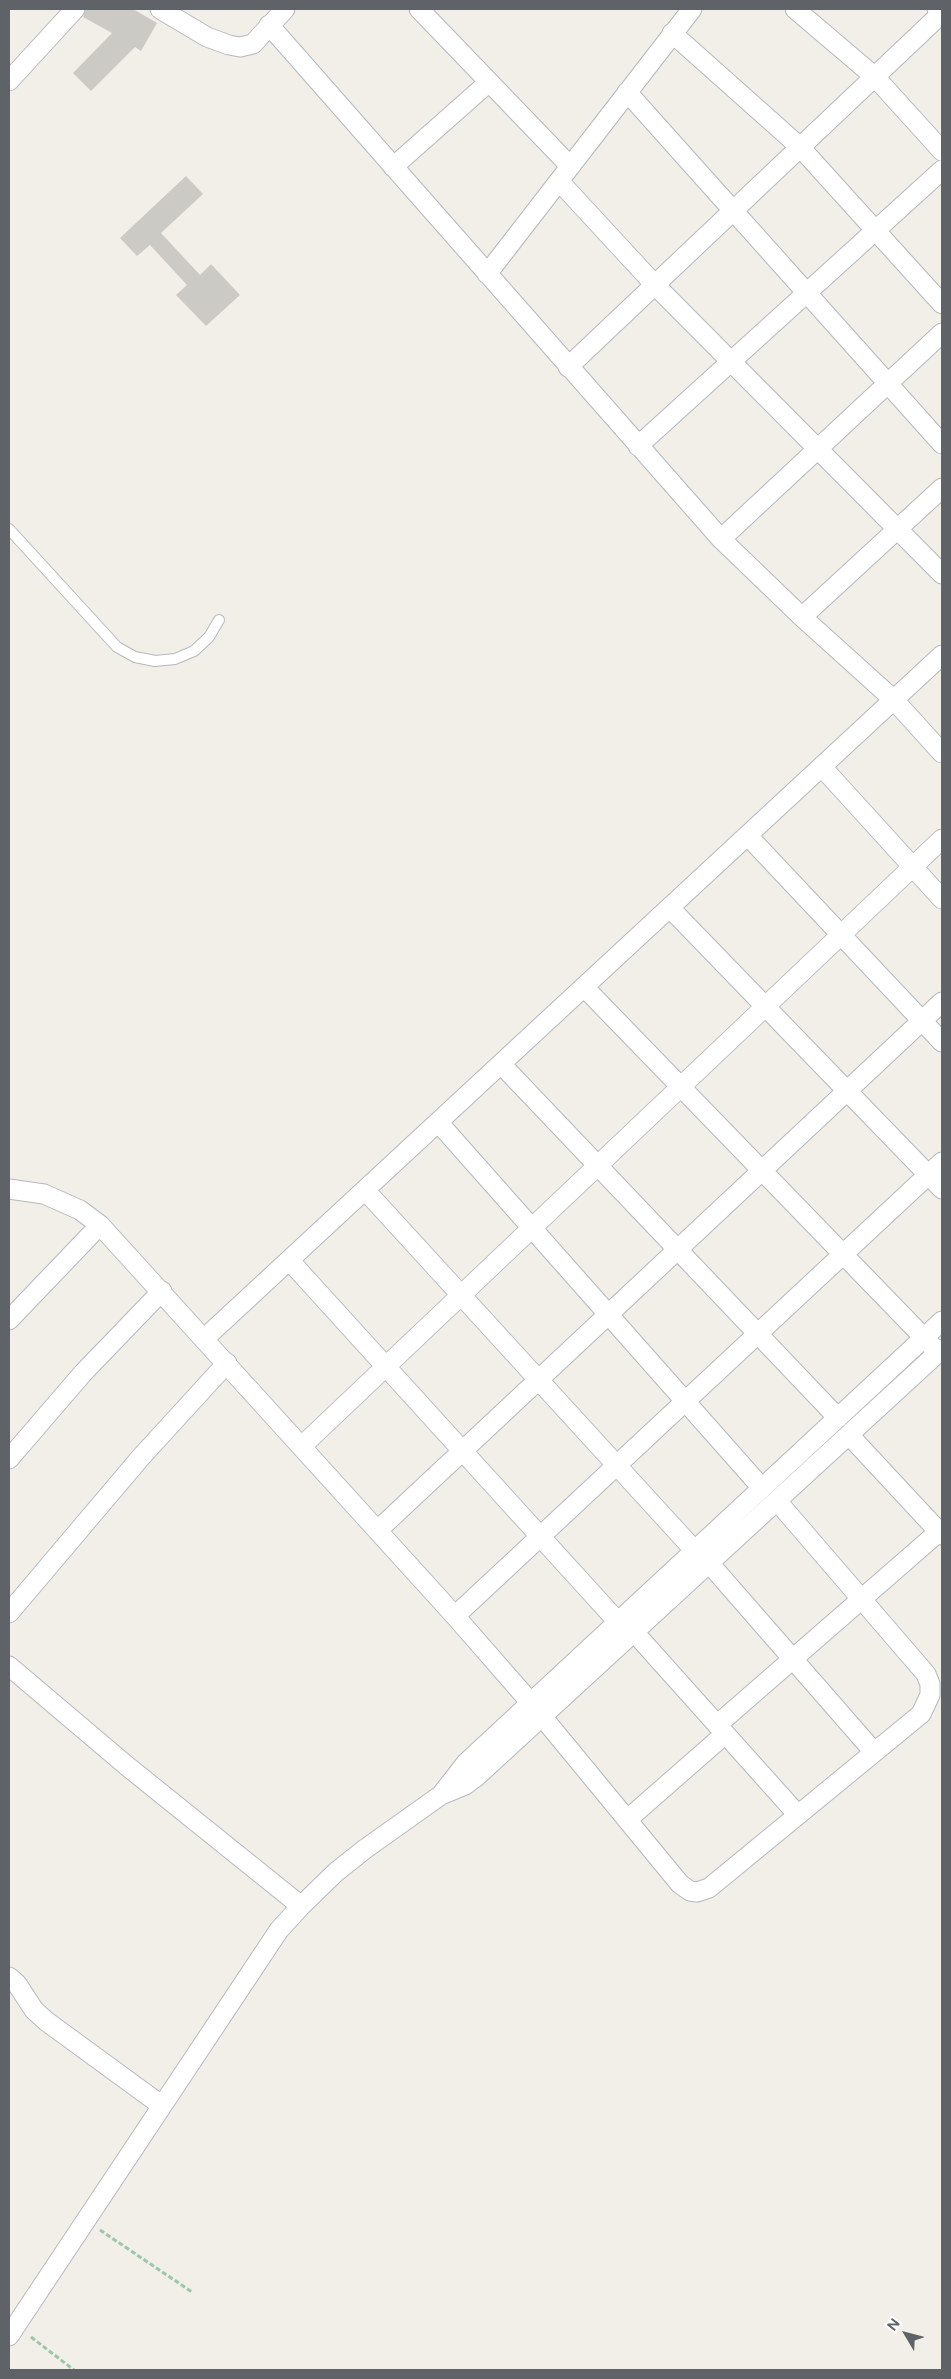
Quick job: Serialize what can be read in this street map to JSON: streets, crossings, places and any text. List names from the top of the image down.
{
  "north": "top left"
}
